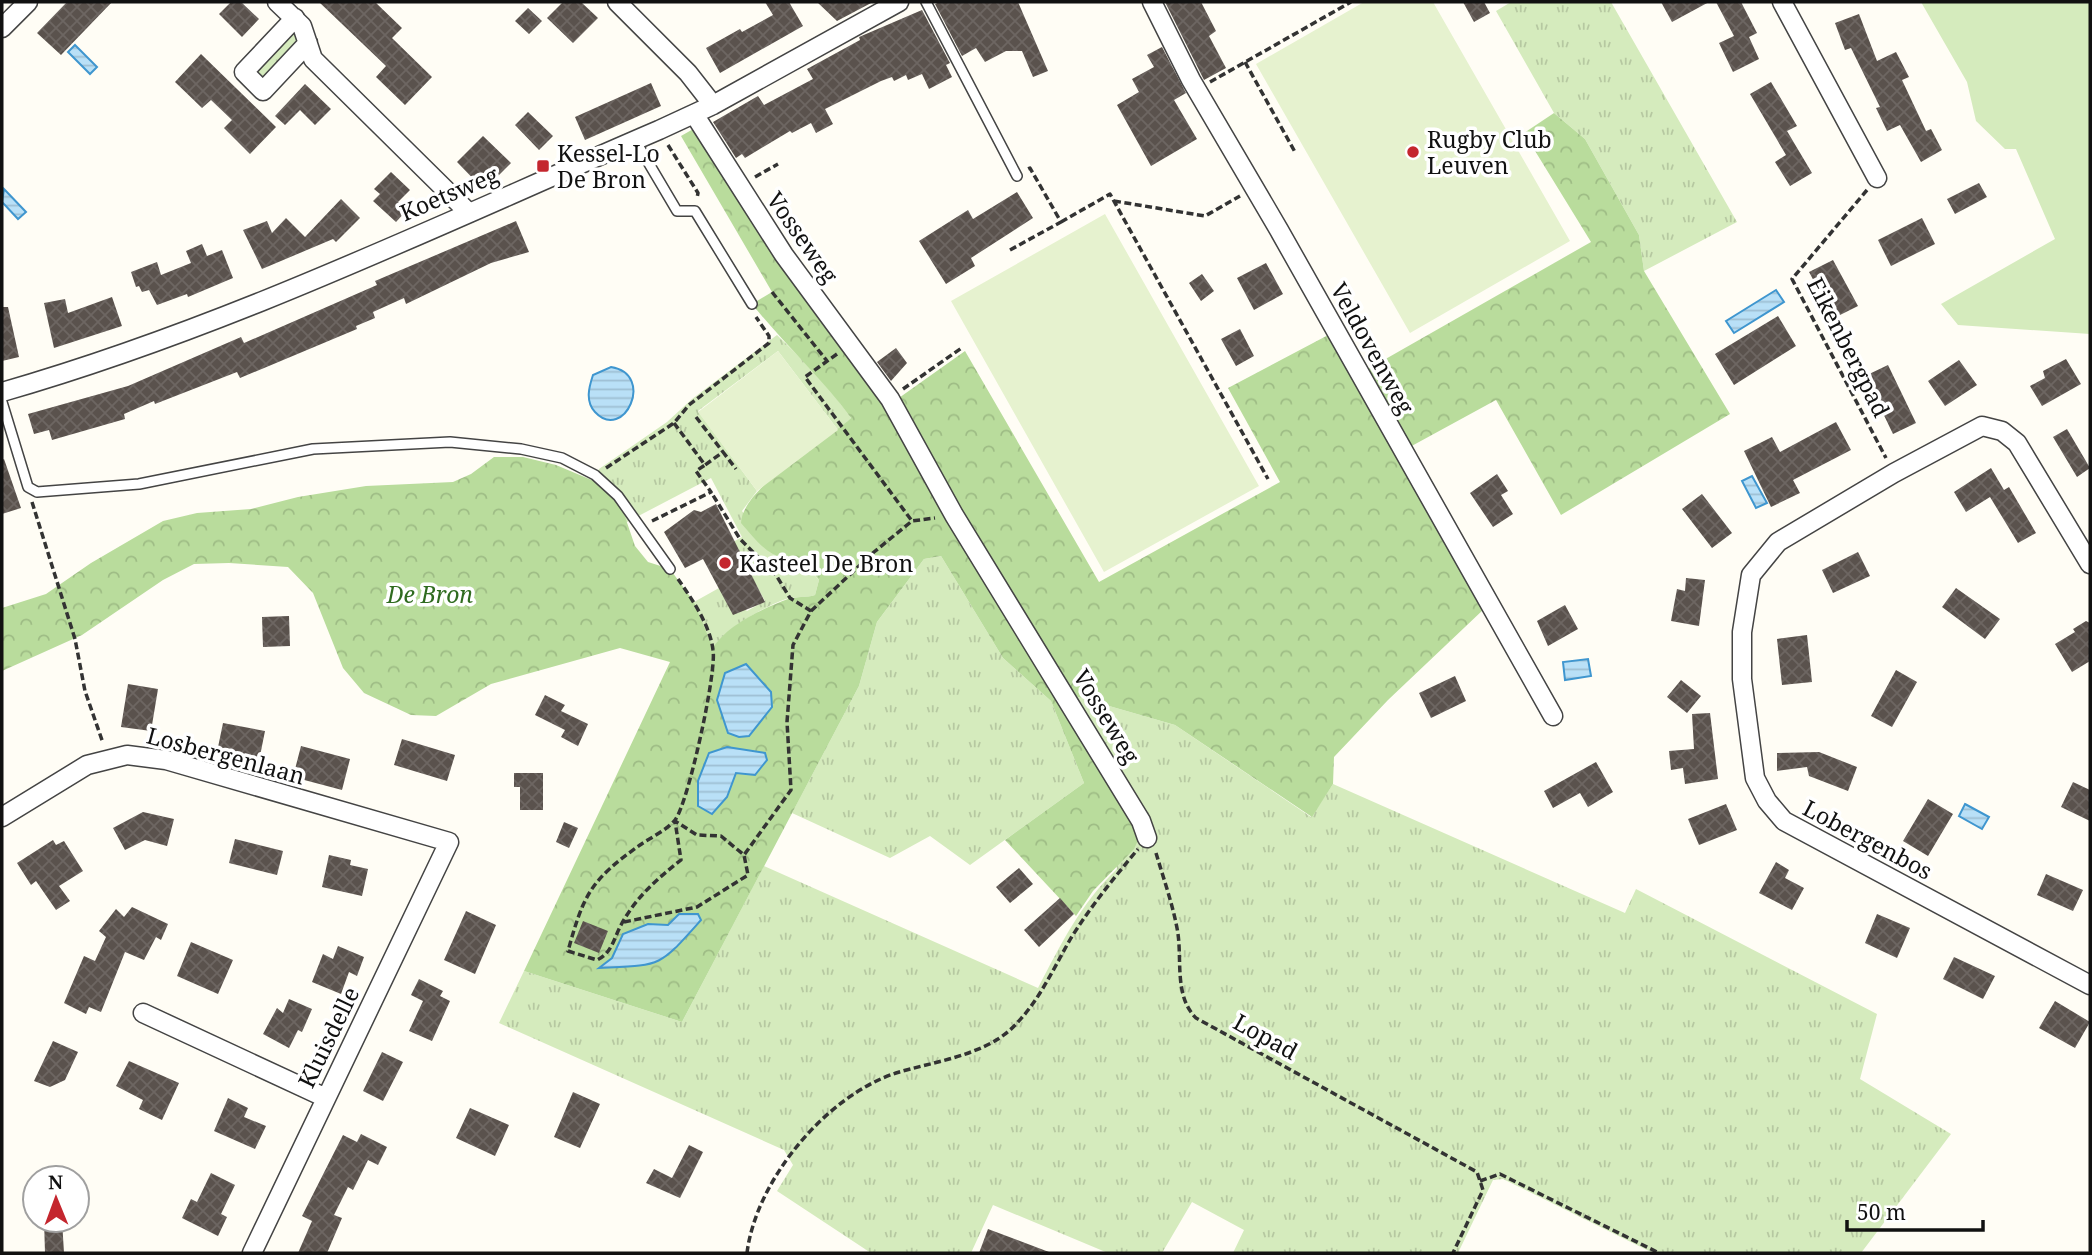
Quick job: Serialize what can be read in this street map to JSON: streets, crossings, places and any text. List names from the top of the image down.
{
  "streets": {
    "street": [
      "Koetsweg",
      "Vosseweg",
      "Veldovenweg",
      "Losbergenlaan",
      "Lobergenbos",
      "Kluisdelle"
    ],
    "path": ["Eikenbergpad", "Lopad"]
  },
  "crossings": [
    ["Koetsweg", "Vosseweg"],
    ["Vosseweg", "Lopad"],
    ["Eikenbergpad", "Lobergenbos"],
    ["Losbergenlaan", "Kluisdelle"]
  ],
  "parks": ["De Bron"],
  "places": {
    "other": ["Rugby Club Leuven", "Kasteel De Bron"],
    "transit": ["Kessel-Lo De Bron"]
  },
  "scale_bar": "50 m",
  "north": "top"
}
